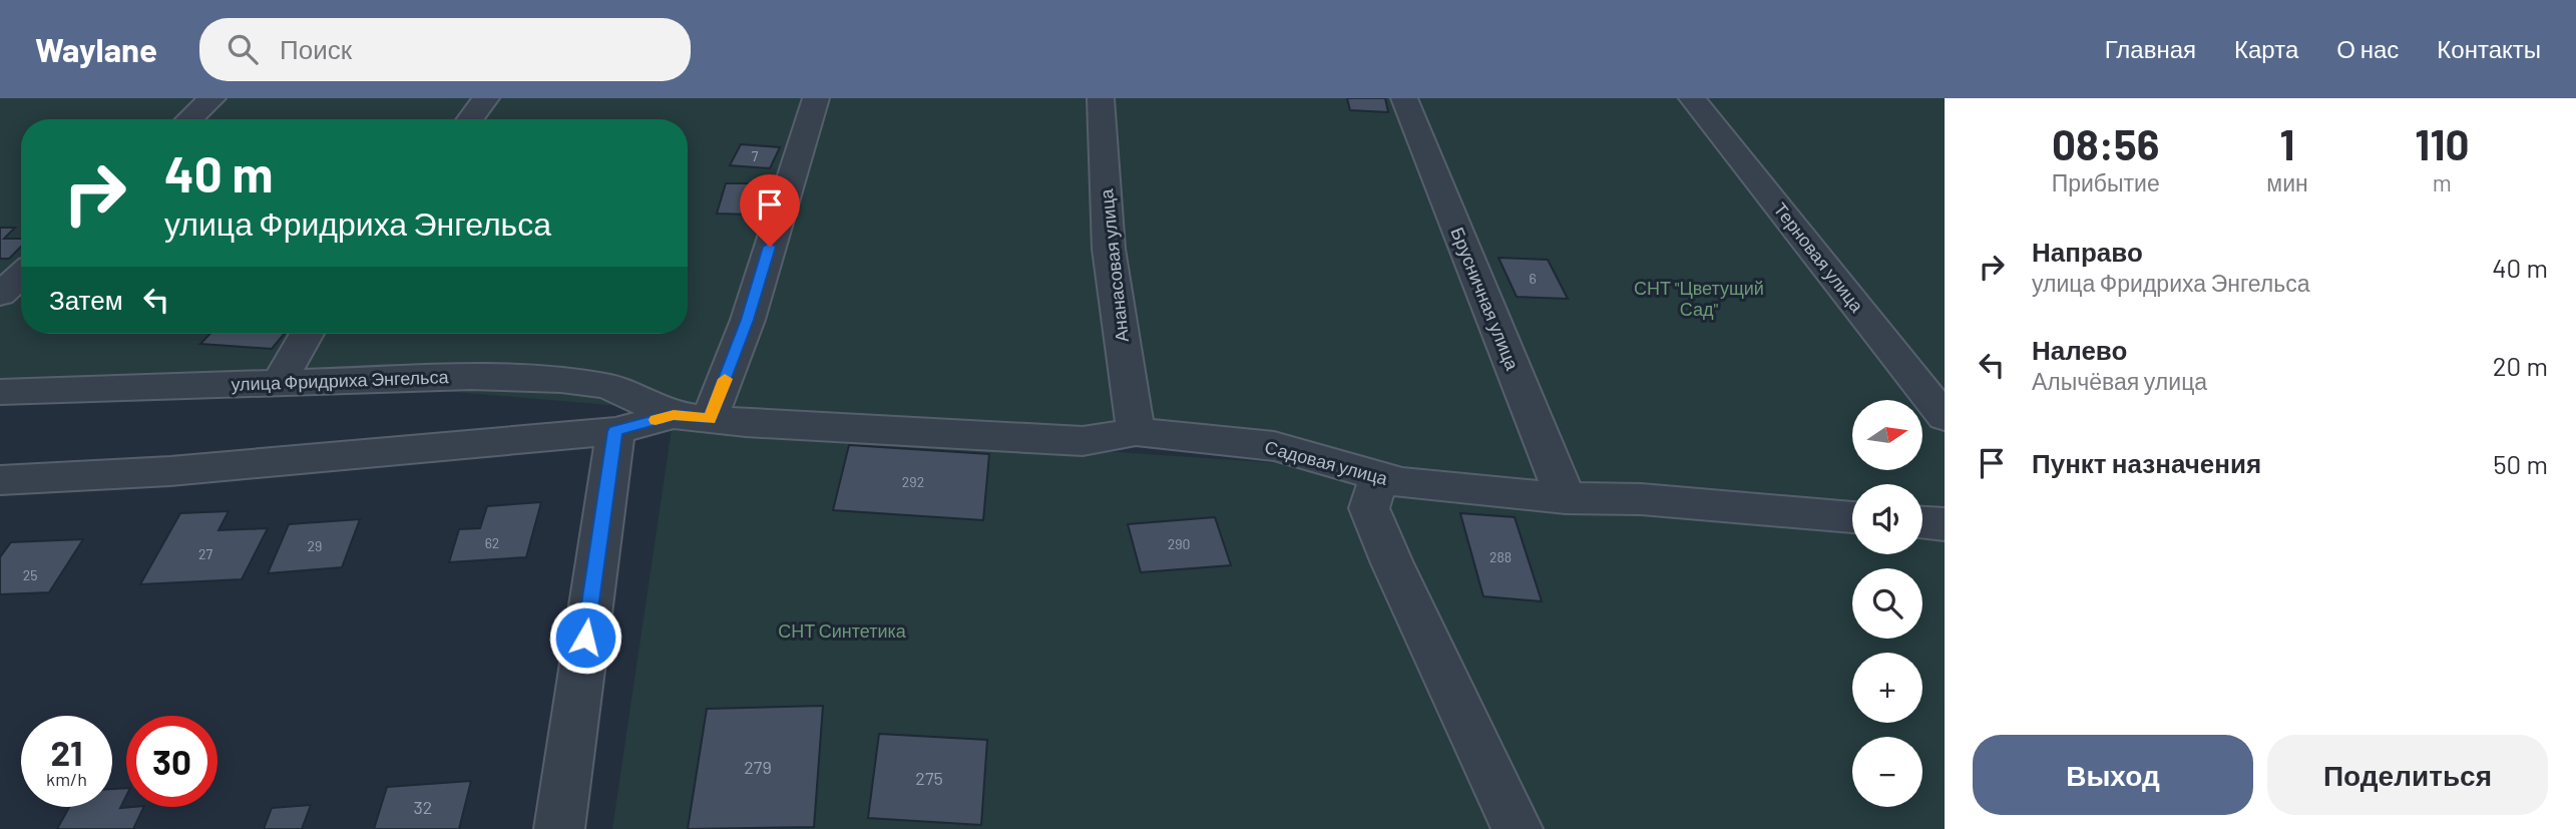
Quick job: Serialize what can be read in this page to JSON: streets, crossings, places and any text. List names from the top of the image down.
{
  "streets": {
    "street": [
      "Терновая улица",
      "Ананасовая улица",
      "Брусничная улица",
      "улица Фридриха Энгельса",
      "Садовая улица"
    ]
  },
  "crossings": [
    ["Ананасовая улица", "Садовая улица"],
    ["Брусничная улица", "Садовая улица"],
    ["улица Фридриха Энгельса", "Садовая улица"]
  ],
  "parks": ["СНТ \"Цветущий Сад\"", "СНТ Синтетика"],
  "house_numbers": [
    "7",
    "6",
    "292",
    "62",
    "290",
    "29",
    "27",
    "288",
    "25",
    "279",
    "275",
    "32"
  ],
  "north": "right",
  "page": {
    "header": "Waylane",
    "search": "Поиск",
    "nav": [
      "Главная",
      "Карта",
      "О нас",
      "Контакты"
    ],
    "eta": [
      "08:56",
      "Прибытие",
      "1",
      "мин",
      "110",
      "m"
    ],
    "turn": ["40 m", "улица Фридриха Энгельса"],
    "list": [
      {
        "name": "Направо",
        "note": "улица Фридриха Энгельса",
        "value": "40 m"
      },
      {
        "name": "Налево",
        "note": "Алычёвая улица",
        "value": "20 m"
      },
      {
        "name": "Пункт назначения",
        "value": "50 m"
      }
    ],
    "then": "Затем",
    "map_buttons": ["+", "−"],
    "speed": "21 km/h",
    "limit": "30",
    "buttons": ["Выход", "Поделиться"]
  }
}
